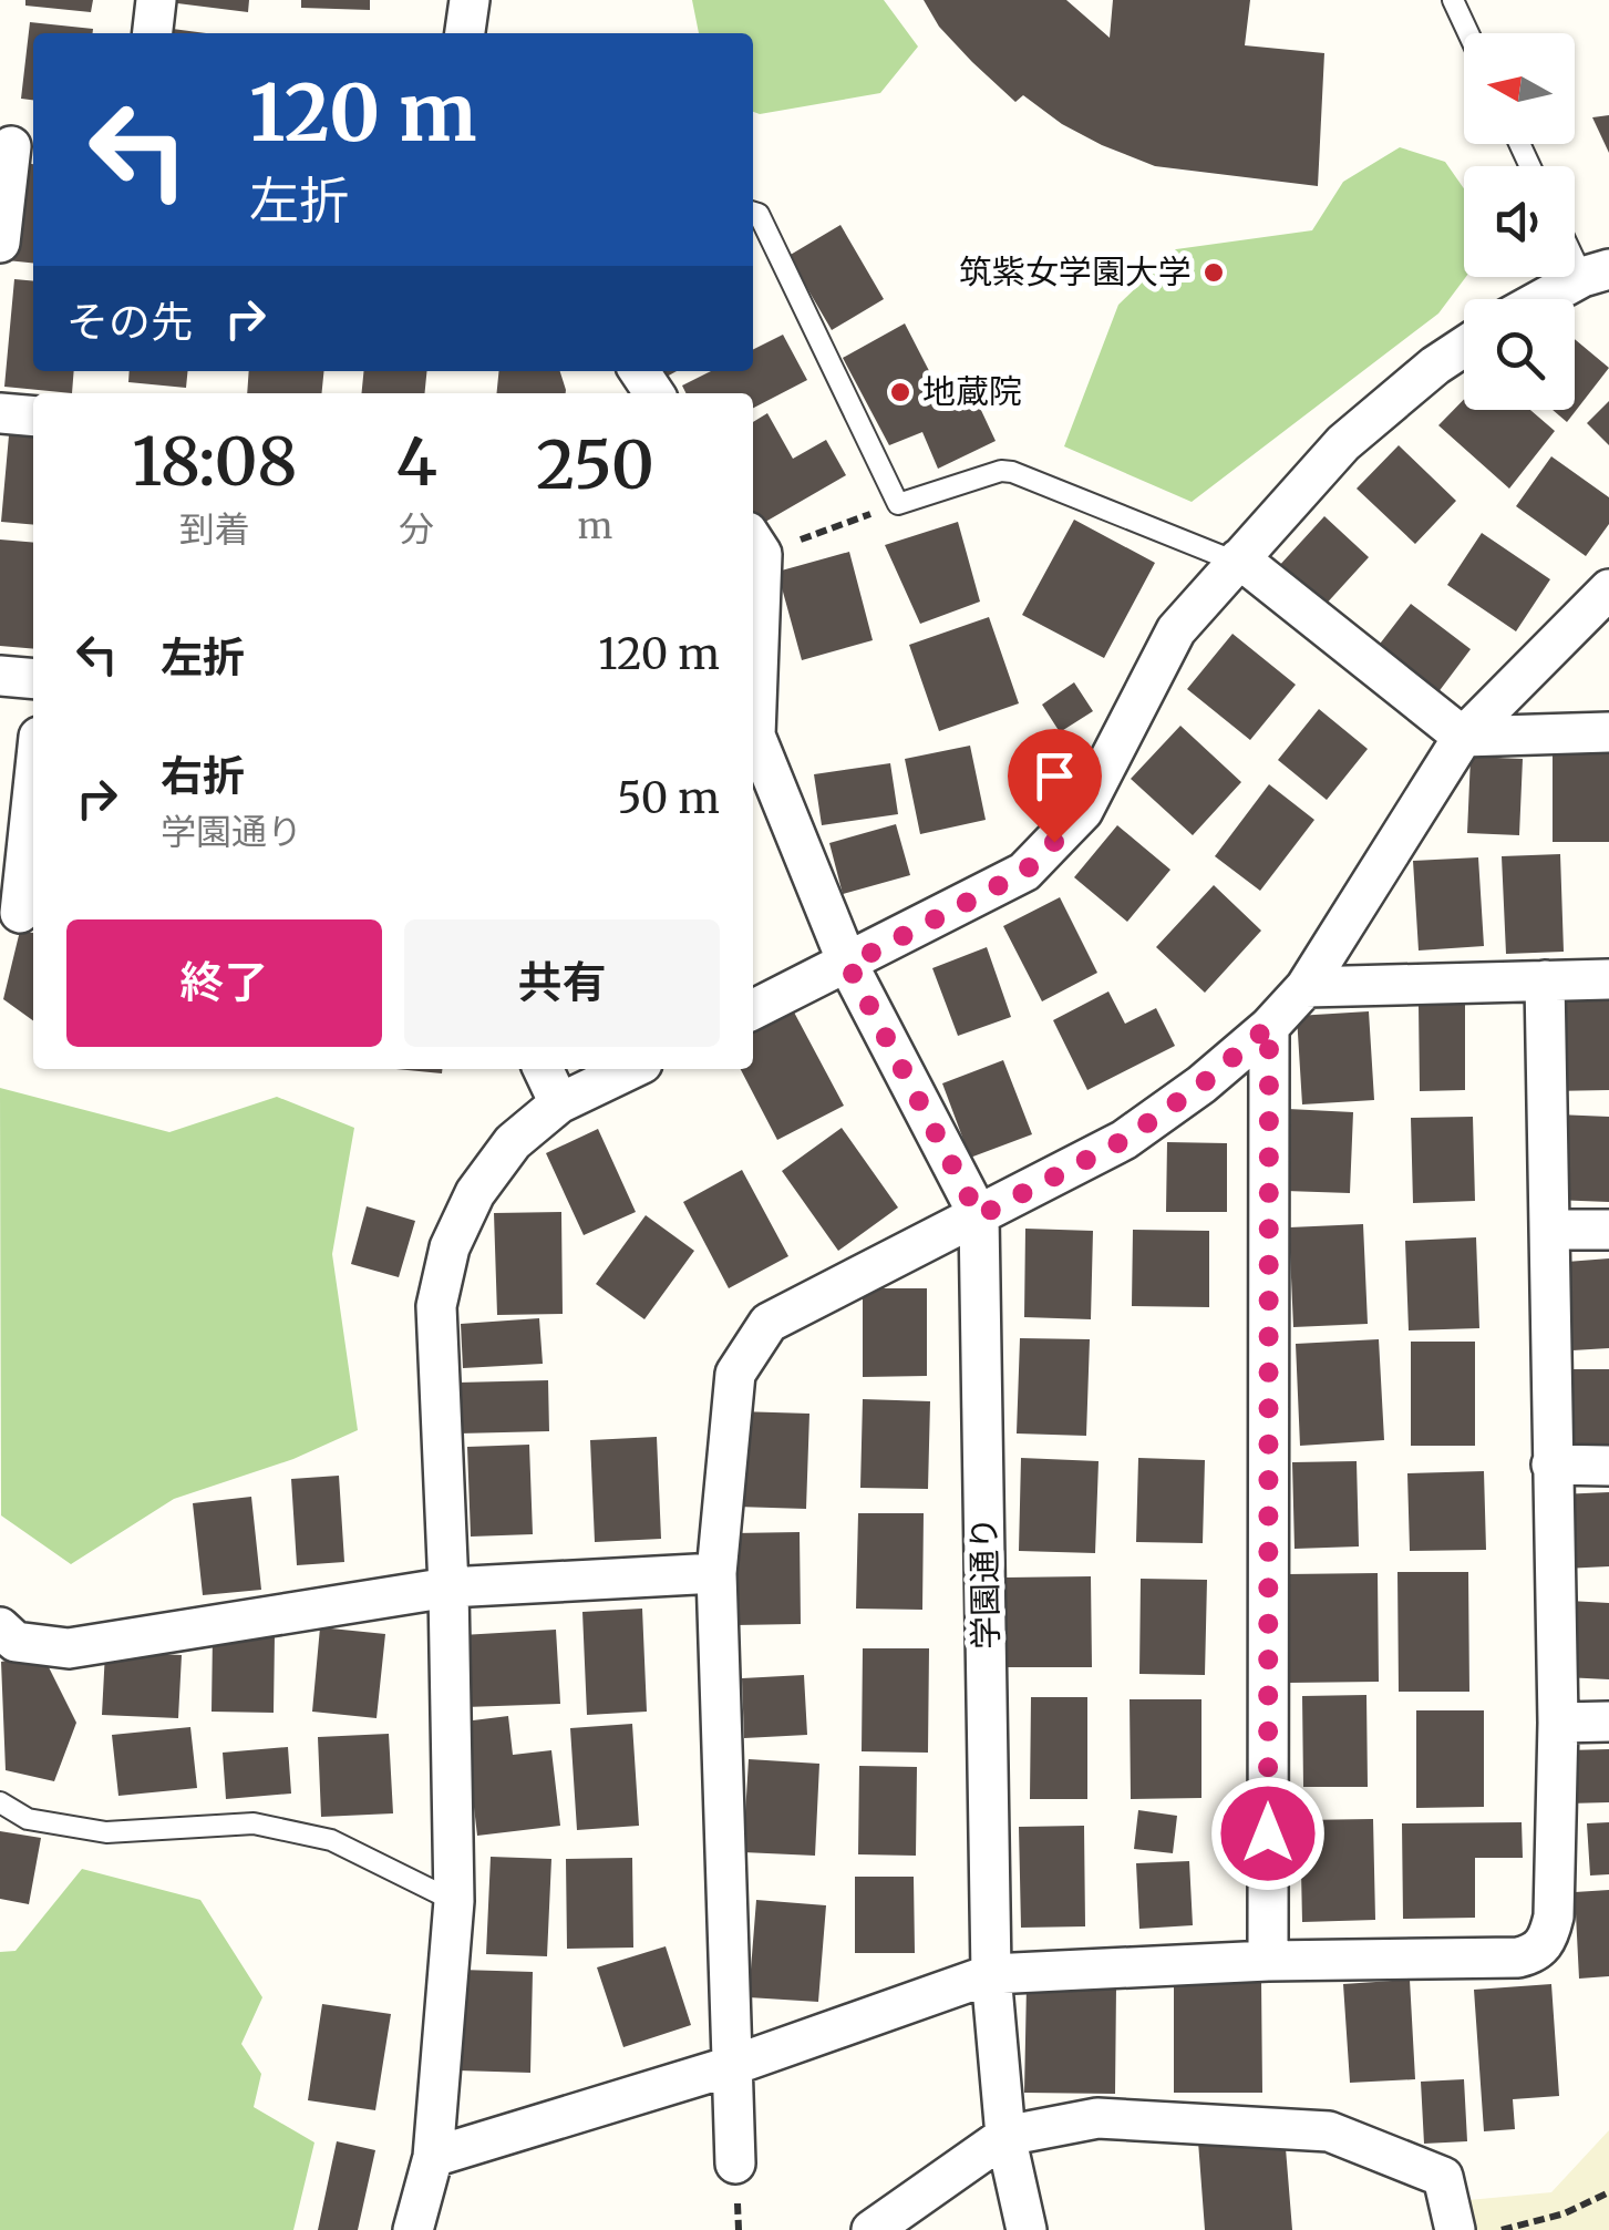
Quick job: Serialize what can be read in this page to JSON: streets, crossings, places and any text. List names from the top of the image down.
{
  "streets": {
    "street": ["学園通り"]
  },
  "places": ["筑紫女学園大学", "地蔵院"],
  "north": "left",
  "page": {
    "turn": ["120 m", "左折"],
    "then": "その先",
    "eta": [
      "18:08",
      "到着",
      "4",
      "分",
      "250",
      "m"
    ],
    "list": [
      {
        "name": "左折",
        "value": "120 m"
      },
      {
        "name": "右折",
        "note": "学園通り",
        "value": "50 m"
      }
    ],
    "buttons": ["終了", "共有"]
  }
}
